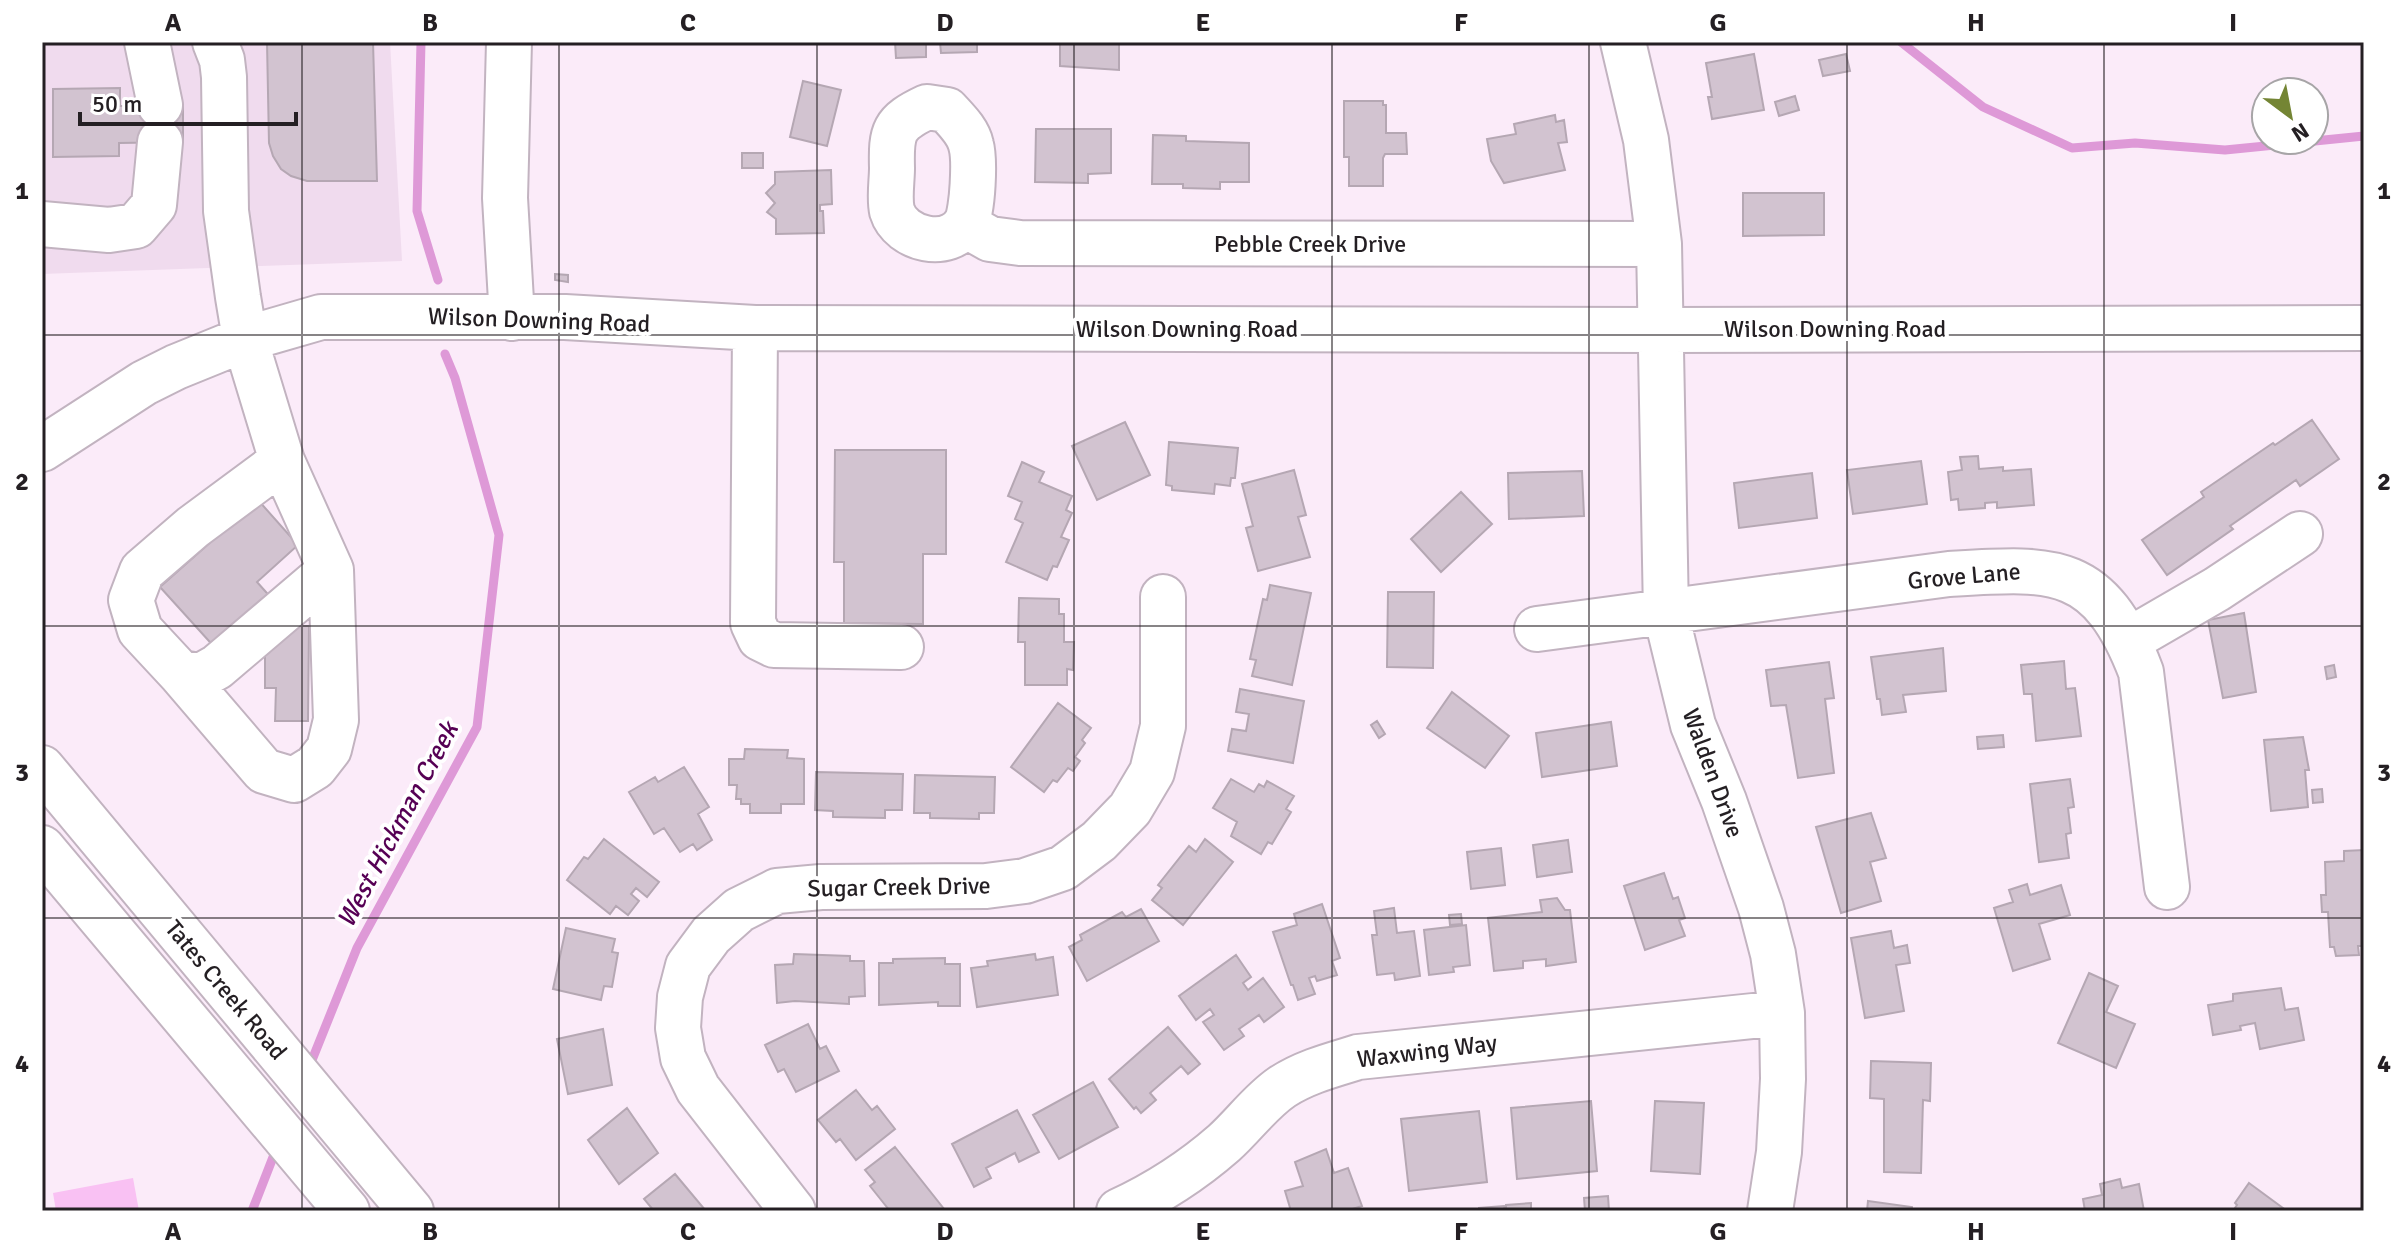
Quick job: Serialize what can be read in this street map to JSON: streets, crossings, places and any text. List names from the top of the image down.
{
  "streets": {
    "street": [
      "Pebble Creek Drive",
      "Wilson Downing Road",
      "Grove Lane",
      "Walden Drive",
      "Sugar Creek Drive",
      "Tates Creek Road",
      "Waxwing Way"
    ]
  },
  "crossings": [
    ["Pebble Creek Drive", "Walden Drive"],
    ["Wilson Downing Road", "Walden Drive"],
    ["Grove Lane", "Walden Drive"],
    ["Walden Drive", "Waxwing Way"]
  ],
  "water": ["West Hickman Creek"],
  "scale_bar": "50 m",
  "north": "bottom right",
  "grid": {
    "columns": [
      "A",
      "B",
      "C",
      "D",
      "E",
      "F",
      "G",
      "H",
      "I"
    ],
    "rows": [
      "1",
      "2",
      "3",
      "4"
    ]
  }
}
